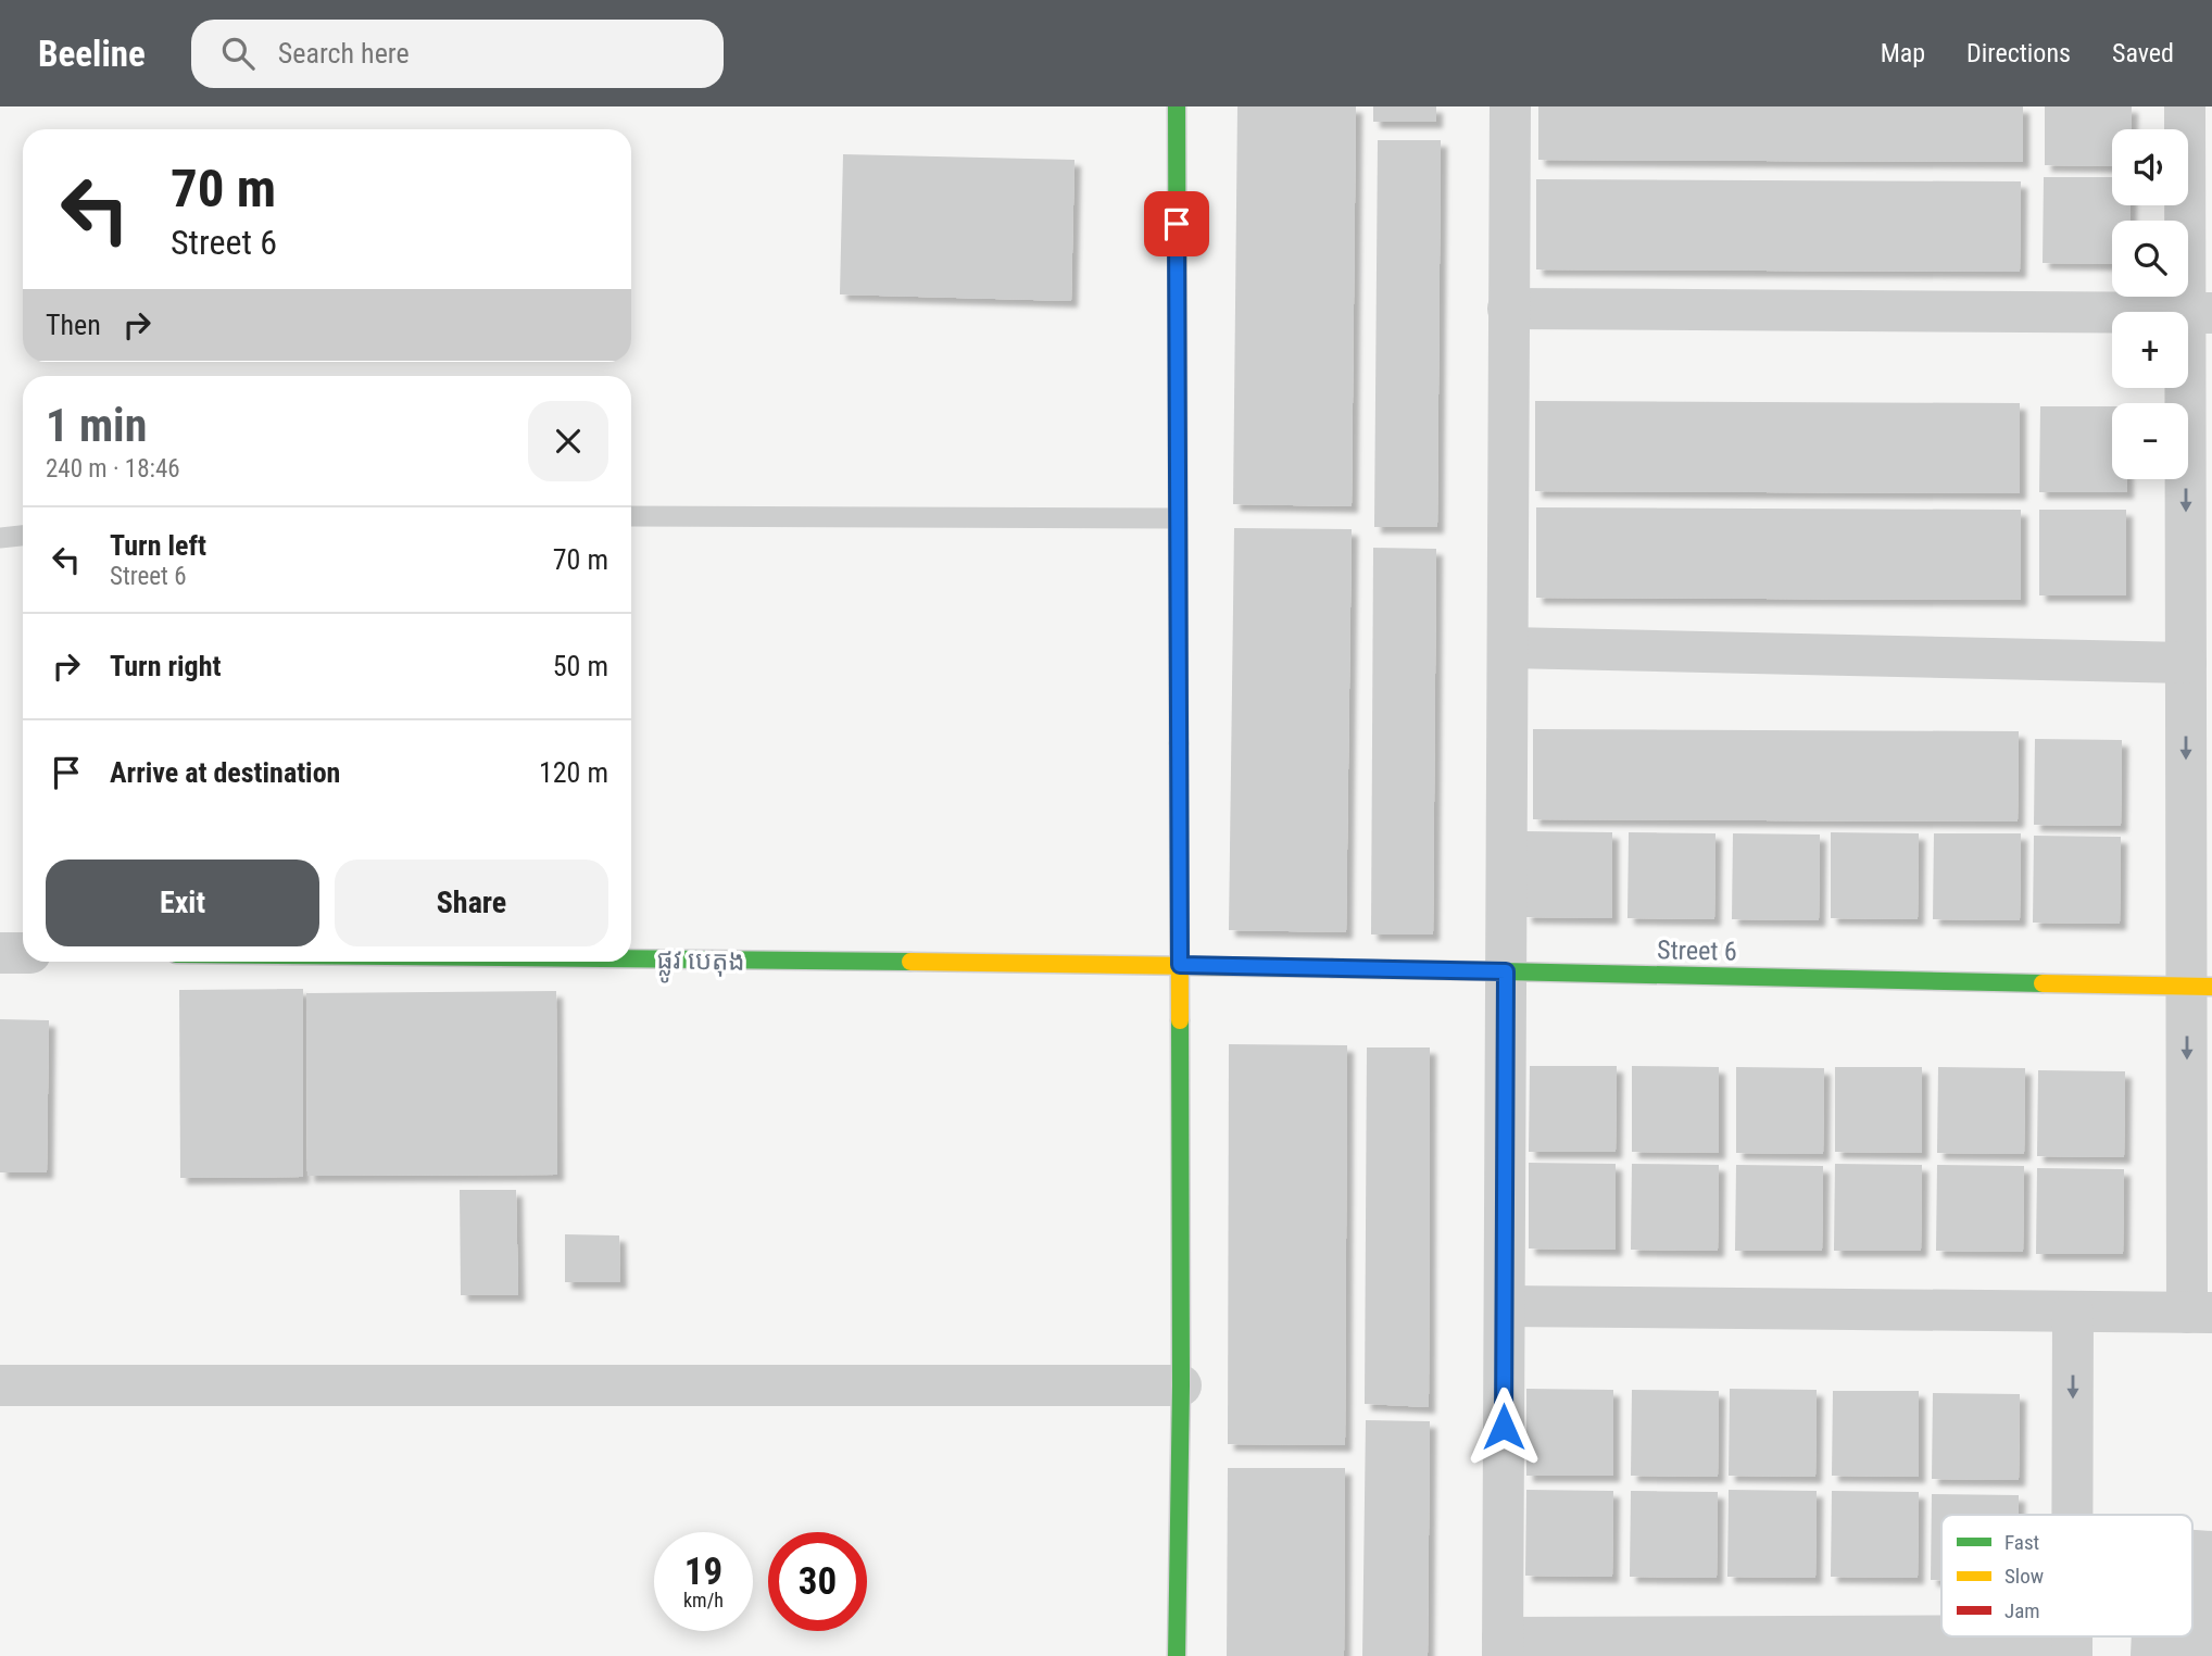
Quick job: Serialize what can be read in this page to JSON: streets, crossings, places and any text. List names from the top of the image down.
{
  "streets": {
    "street": ["Street 6", "ផ្លូវ បេតុង"]
  },
  "crossings": [
    ["Street 6", "ផ្លូវ បេតុង"]
  ],
  "legend": ["Fast", "Slow", "Jam"],
  "page": {
    "header": "Beeline",
    "search": "Search here",
    "nav": ["Map", "Directions", "Saved"],
    "map_buttons": ["+", "−"],
    "turn": ["70 m", "Street 6"],
    "then": "Then",
    "heading": ["1 min", "240 m · 18:46"],
    "list": [
      {
        "name": "Turn left",
        "note": "Street 6",
        "value": "70 m"
      },
      {
        "name": "Turn right",
        "value": "50 m"
      },
      {
        "name": "Arrive at destination",
        "value": "120 m"
      }
    ],
    "buttons": ["Exit", "Share"],
    "speed": "19 km/h",
    "limit": "30"
  }
}
